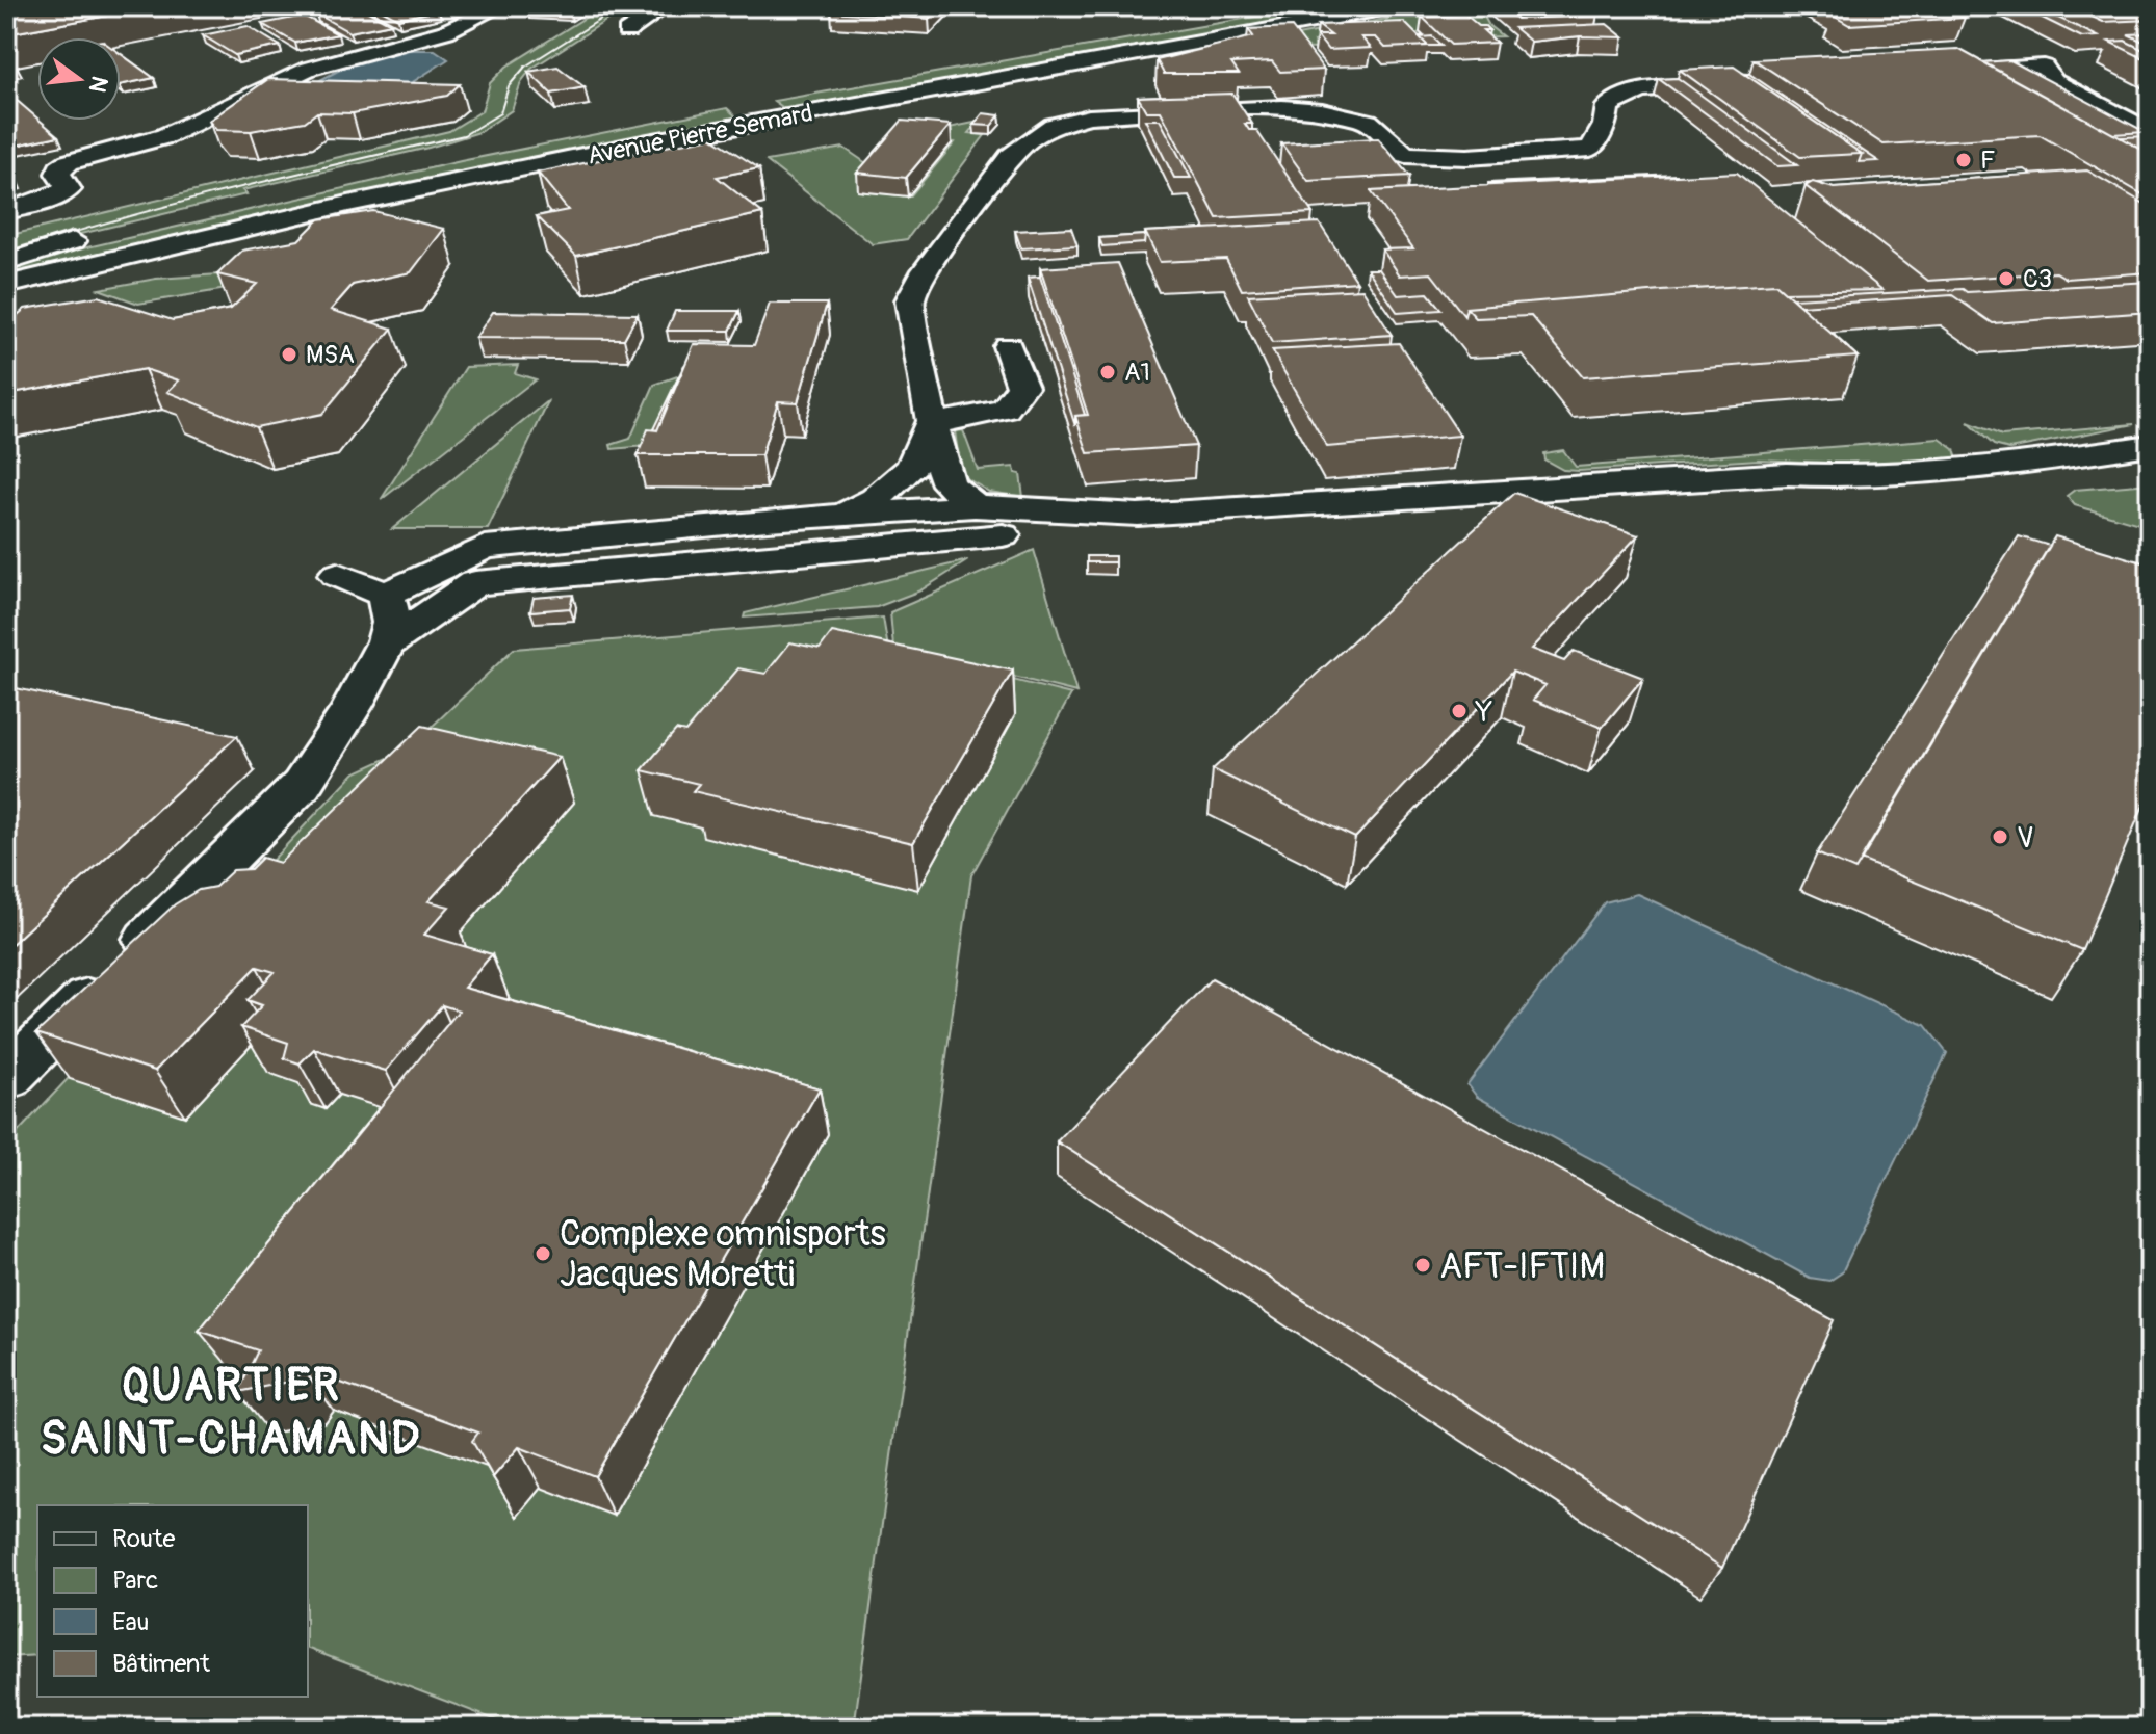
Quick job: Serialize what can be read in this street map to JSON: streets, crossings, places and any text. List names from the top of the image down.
{
  "streets": {
    "street": ["Avenue Pierre Semard"]
  },
  "districts": ["QUARTIER SAINT-CHAMAND"],
  "places": [
    "F",
    "C3",
    "MSA",
    "A1",
    "Y",
    "V",
    "Complexe omnisports Jacques Moretti",
    "AFT-IFTIM"
  ],
  "legend": [
    "Route",
    "Parc",
    "Eau",
    "Bâtiment"
  ],
  "north": "right"
}
